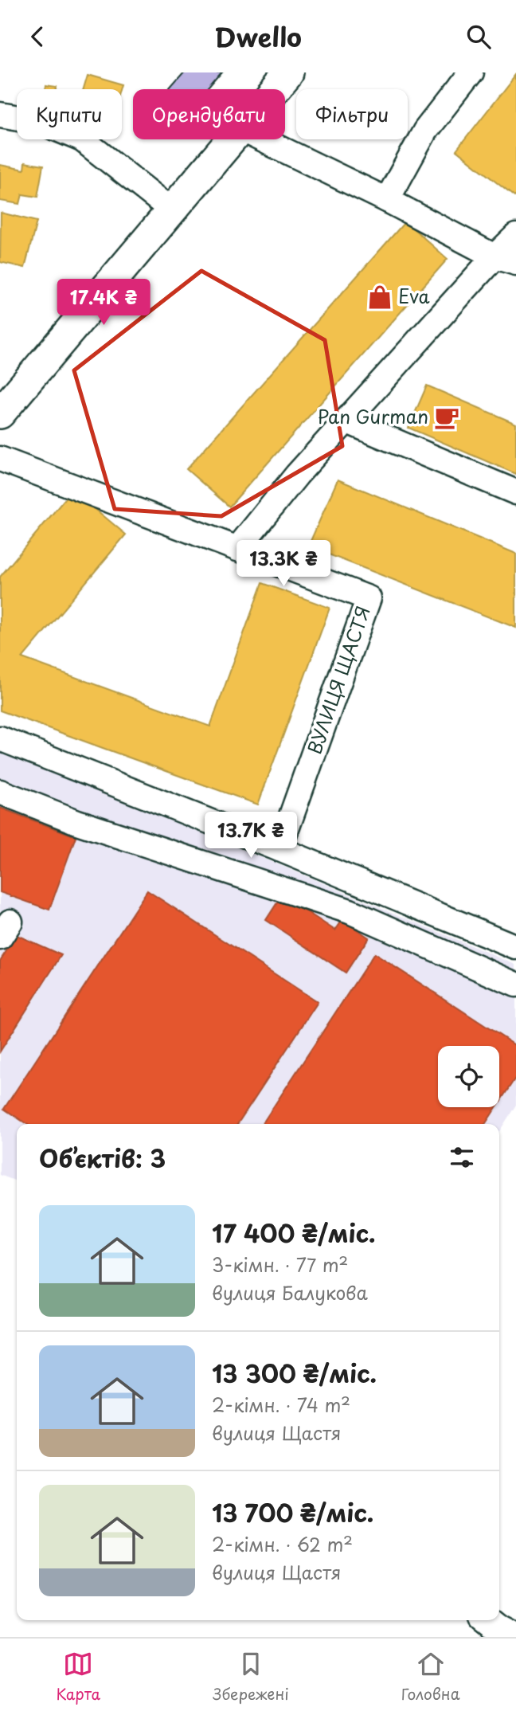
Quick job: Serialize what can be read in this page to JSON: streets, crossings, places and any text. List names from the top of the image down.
{
  "streets": {
    "street": ["ВУЛИЦЯ ЩАСТЯ"]
  },
  "places": {
    "shop": ["Eva"],
    "cafe": ["Pan Gurman"]
  },
  "page": {
    "header": "Dwello",
    "chip": ["Купити", "Орендувати", "Фільтри"],
    "price": ["17.4K ₴", "13.3K ₴", "13.7K ₴"],
    "heading": "Об’єктів: 3",
    "list": [
      {
        "name": "17 400 ₴/міс.",
        "note": "3-кімн. · 77 m² · вулиця Балукова"
      },
      {
        "name": "13 300 ₴/міс.",
        "note": "2-кімн. · 74 m² · вулиця Щастя"
      },
      {
        "name": "13 700 ₴/міс.",
        "note": "2-кімн. · 62 m² · вулиця Щастя"
      }
    ],
    "tabs": ["Карта", "Збережені", "Головна"]
  }
}
